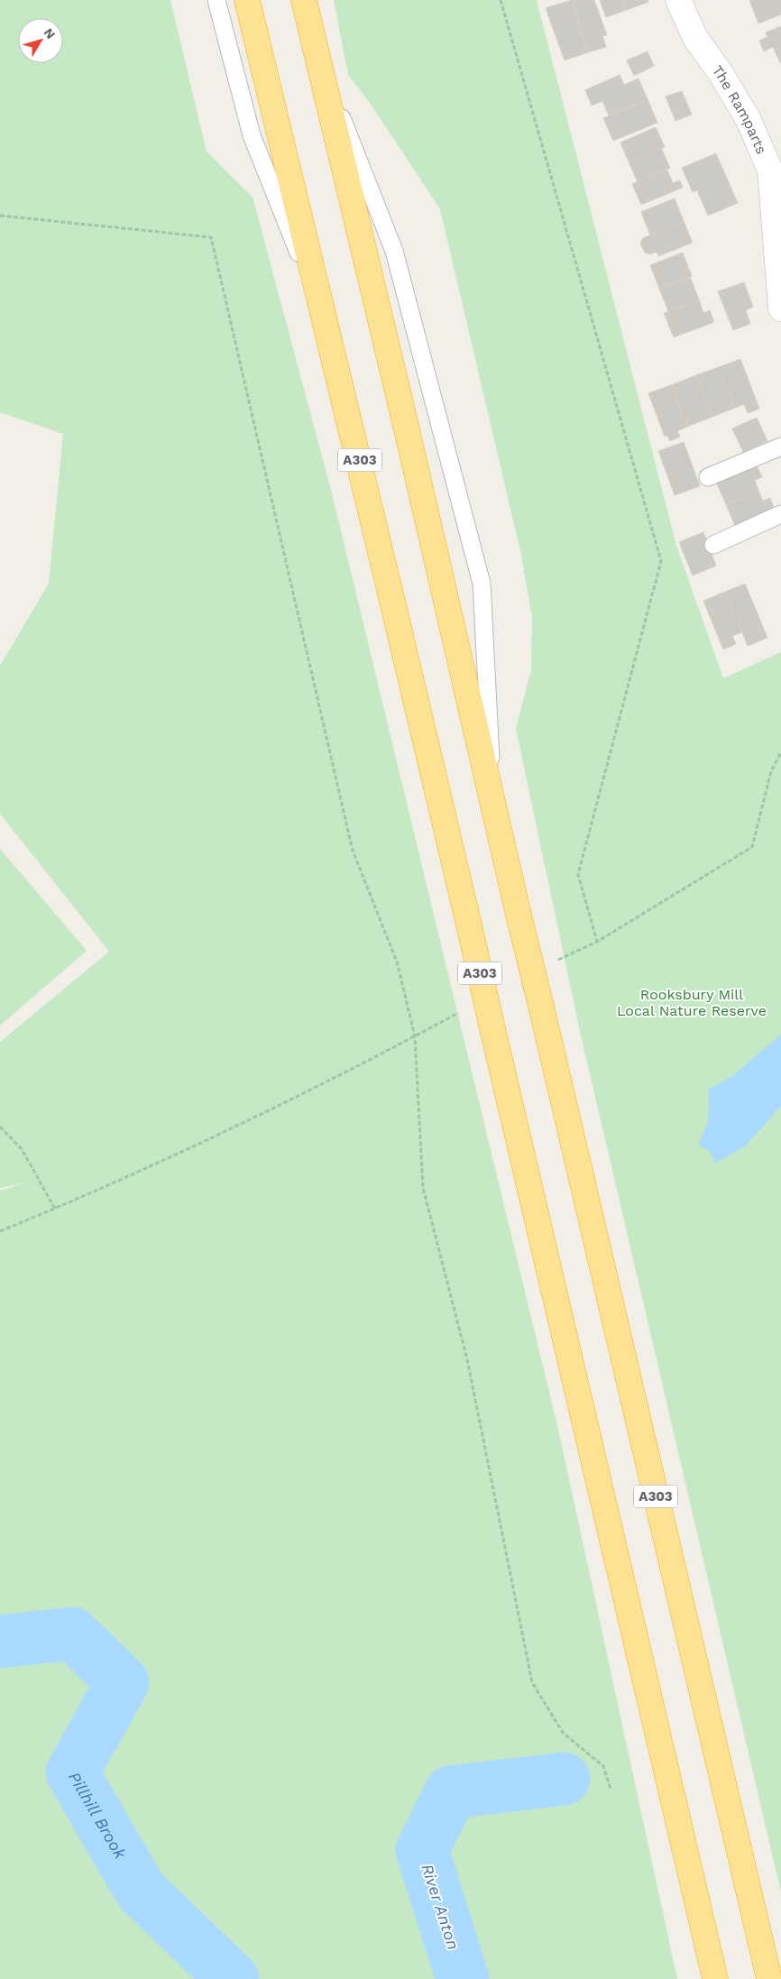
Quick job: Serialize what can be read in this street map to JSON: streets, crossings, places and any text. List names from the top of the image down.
{
  "streets": {
    "highway": ["A303"],
    "street": ["The Ramparts"]
  },
  "water": ["Pillhill Brook", "River Anton"],
  "parks": ["Rooksbury Mill Local Nature Reserve"],
  "north": "top right"
}
